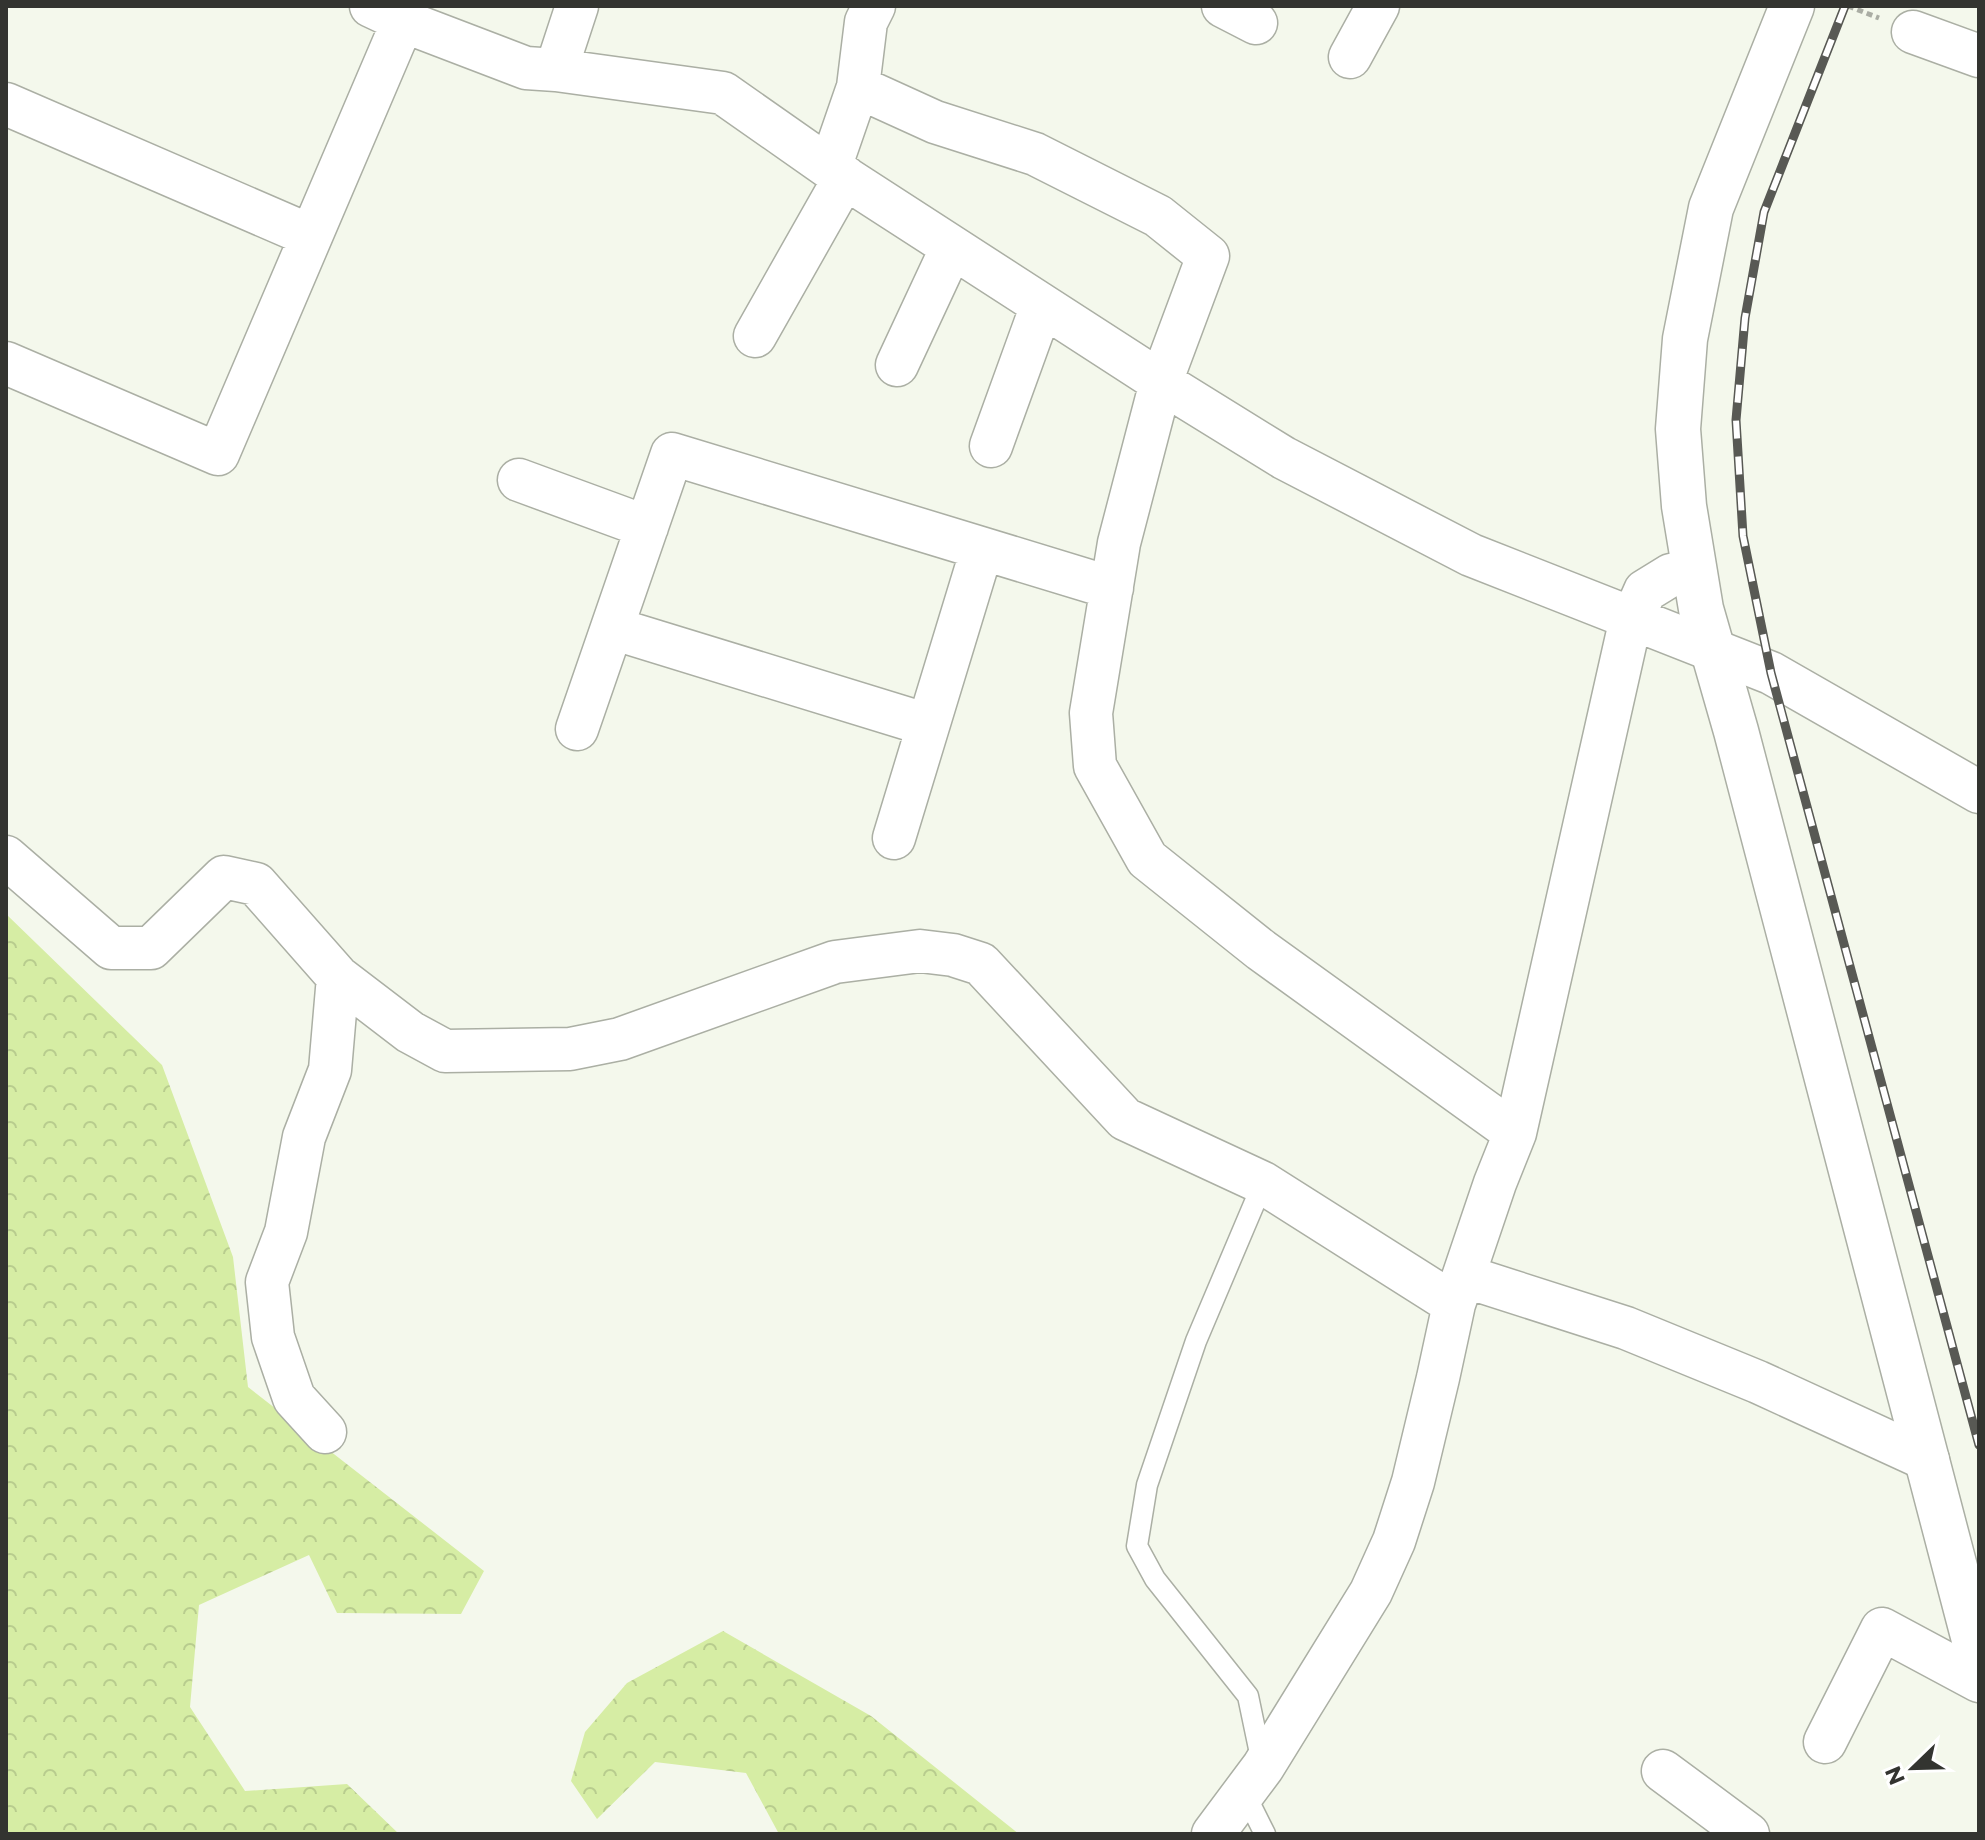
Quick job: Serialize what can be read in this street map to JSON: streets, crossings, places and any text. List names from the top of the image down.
{
  "north": "bottom left"
}
